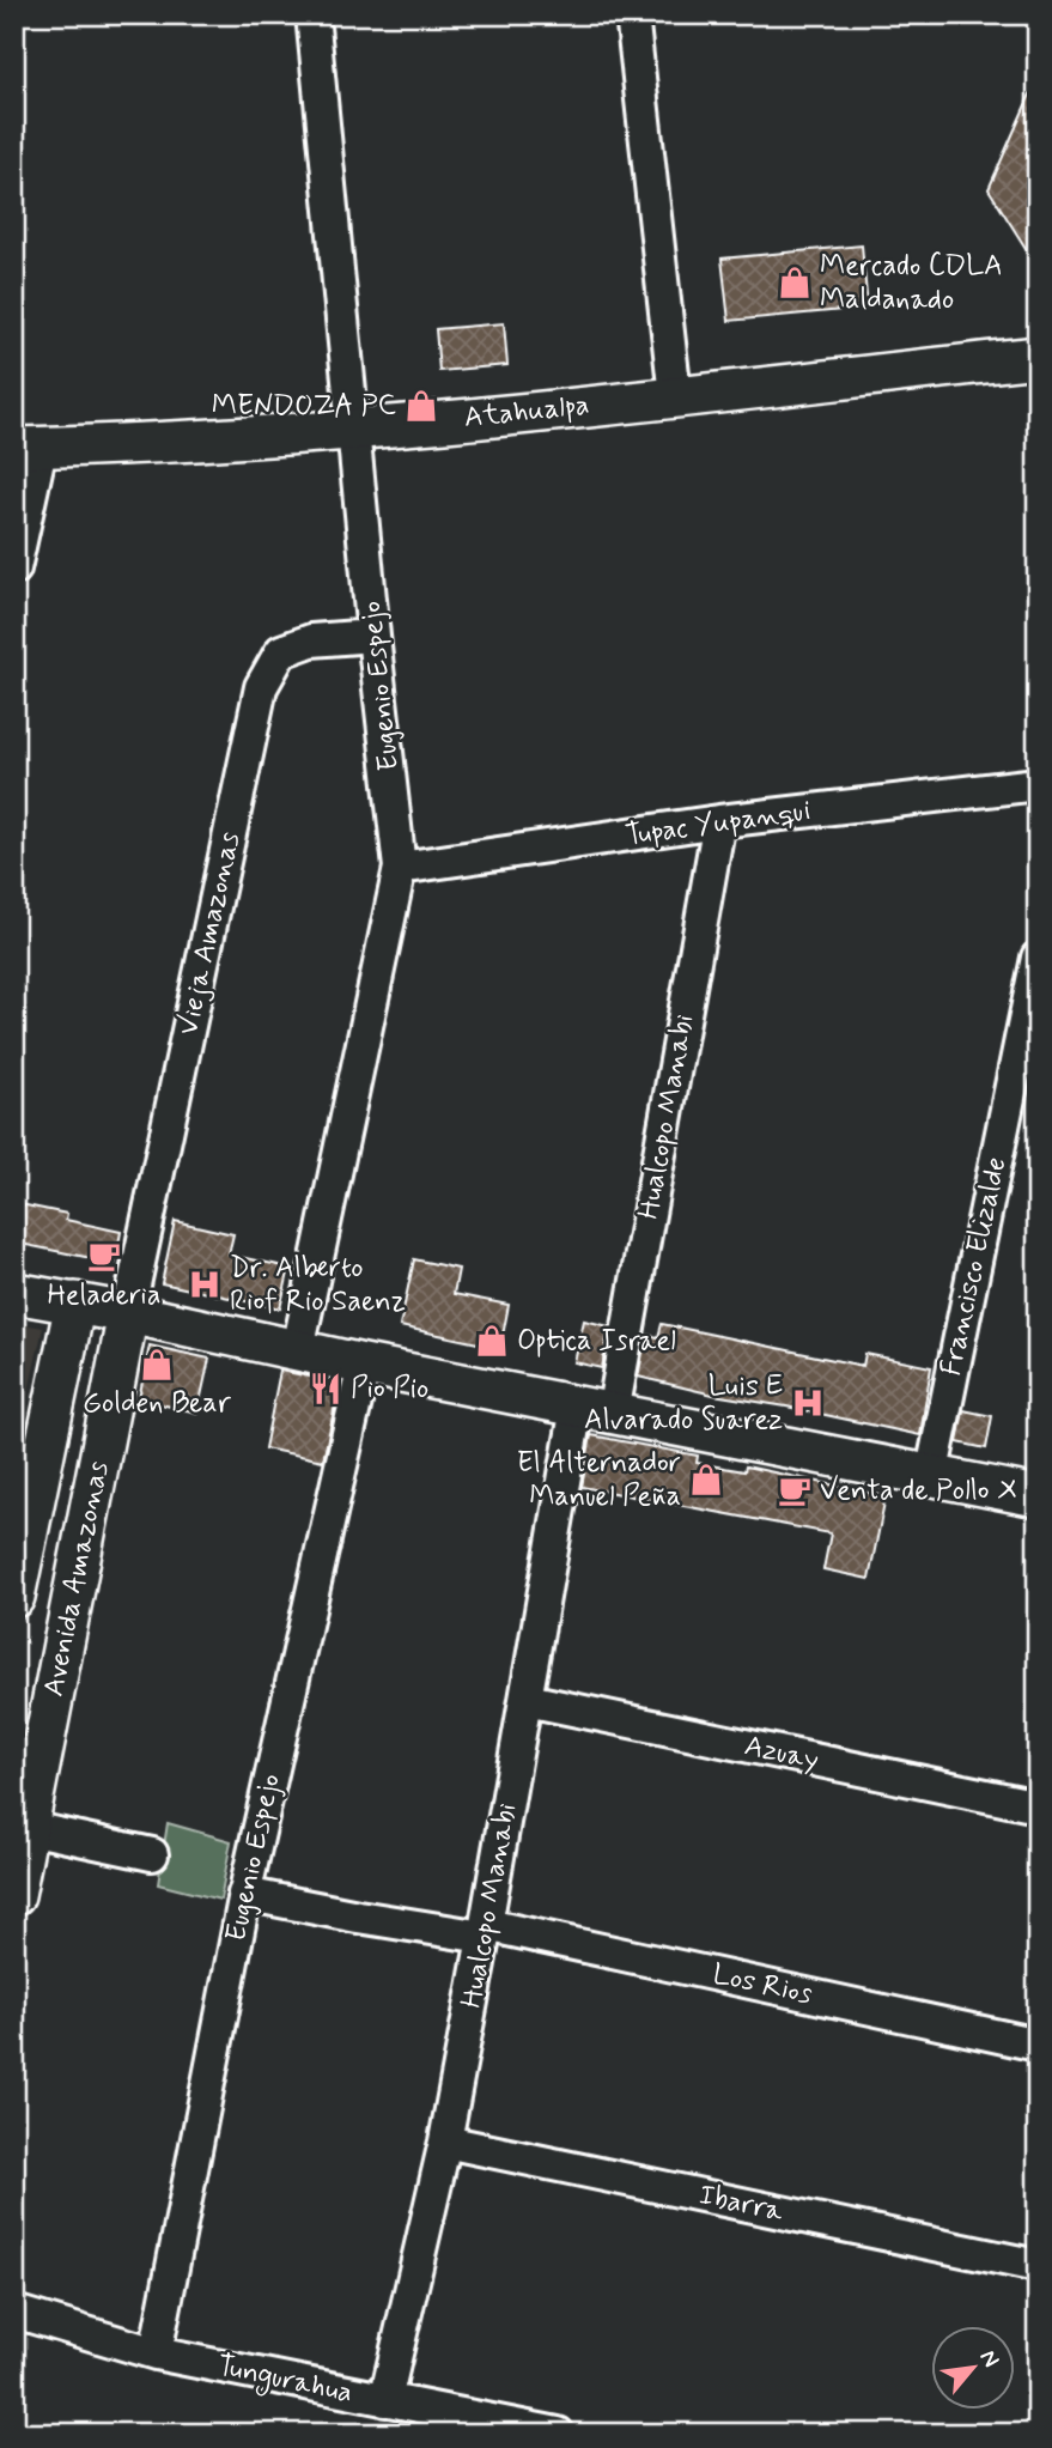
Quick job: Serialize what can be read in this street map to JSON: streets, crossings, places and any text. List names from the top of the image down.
{
  "streets": {
    "street": [
      "Atahualpa",
      "Eugenio Espejo",
      "Tupac Yupanqui",
      "Vieja Amazonas",
      "Hualcopo Manabi",
      "Francisco Elizalde",
      "Avenida Amazonas",
      "Azuay",
      "Los Rios",
      "Ibarra",
      "Tungurahua"
    ]
  },
  "crossings": [
    ["Atahualpa", "Eugenio Espejo"],
    ["Eugenio Espejo", "Tupac Yupanqui"],
    ["Eugenio Espejo", "Vieja Amazonas"],
    ["Eugenio Espejo", "Los Rios"],
    ["Eugenio Espejo", "Tungurahua"],
    ["Tupac Yupanqui", "Hualcopo Manabi"],
    ["Vieja Amazonas", "Avenida Amazonas"],
    ["Hualcopo Manabi", "Azuay"],
    ["Hualcopo Manabi", "Los Rios"],
    ["Hualcopo Manabi", "Ibarra"],
    ["Hualcopo Manabi", "Tungurahua"]
  ],
  "places": {
    "shop": [
      "Mercado CDLA Maldanado",
      "MENDOZA PC",
      "Optica Israel",
      "Golden Bear",
      "El Alternador Manuel Peña"
    ],
    "cafe": ["Heladeria", "Venta de Pollo X"],
    "hospital": ["Dr. Alberto Riof Rio Saenz", "Luis E Alvarado Suarez"],
    "restaurant": ["Pio Pio"]
  },
  "north": "top right"
}
